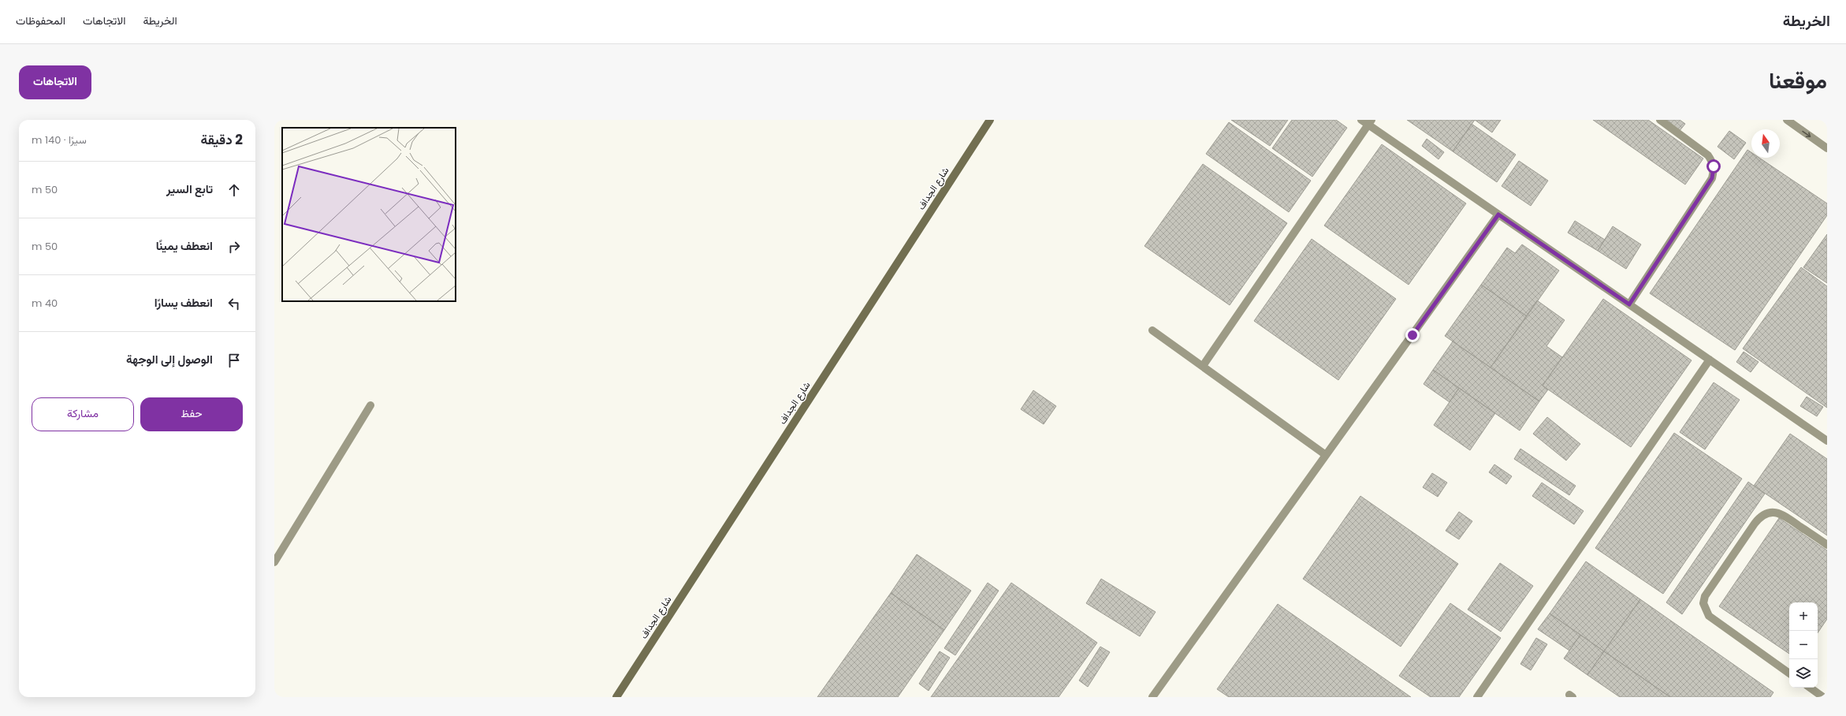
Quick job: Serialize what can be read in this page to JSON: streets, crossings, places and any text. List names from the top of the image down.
{
  "streets": {
    "street": ["شارع الجداف"]
  },
  "north": "top",
  "page": {
    "header": "الخريطة",
    "nav": ["الخريطة", "الاتجاهات", "المحفوظات"],
    "title": "موقعنا",
    "buttons": [
      "الاتجاهات",
      ["حفظ", "مشاركة"]
    ],
    "heading": ["2 دقيقة", "سيرًا · 140 m"],
    "list": [
      ["تابع السير", "50 m"],
      ["انعطف يمينًا", "50 m"],
      ["انعطف يسارًا", "40 m"],
      "الوصول إلى الوجهة"
    ],
    "map_buttons": ["+", "−"]
  }
}
